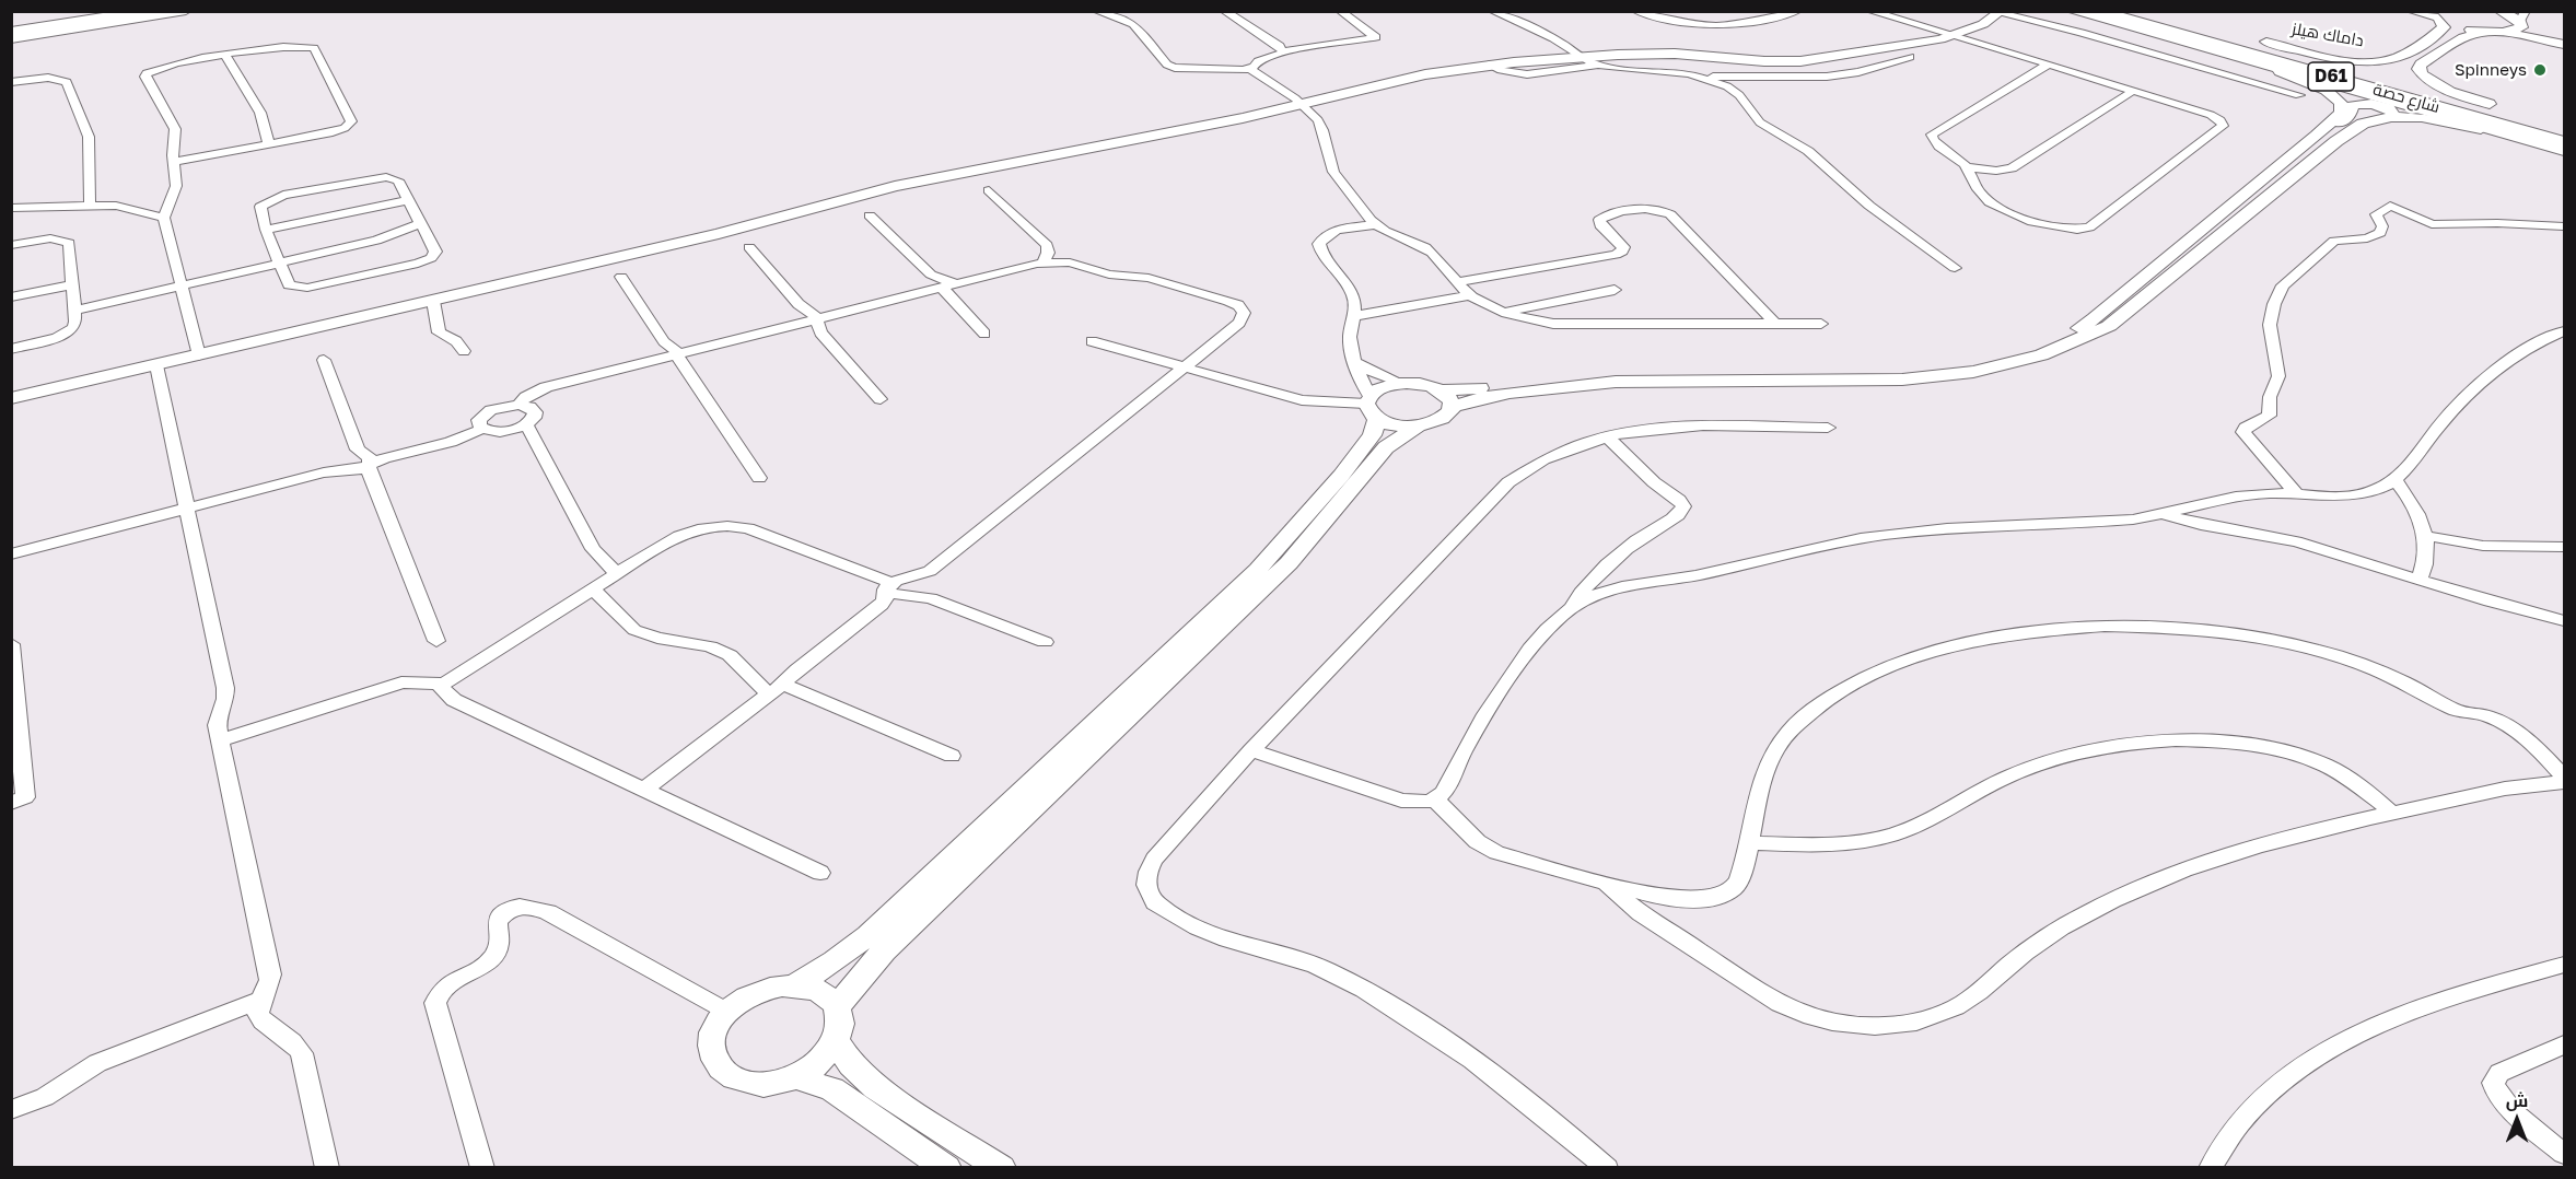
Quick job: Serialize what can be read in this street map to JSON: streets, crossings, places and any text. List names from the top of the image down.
{
  "streets": {
    "main road": ["D61", "شارع حصة"],
    "street": ["داماك هيلز"]
  },
  "crossings": [
    ["داماك هيلز", "شارع حصة"]
  ],
  "places": ["Spinneys"],
  "north": "top"
}
